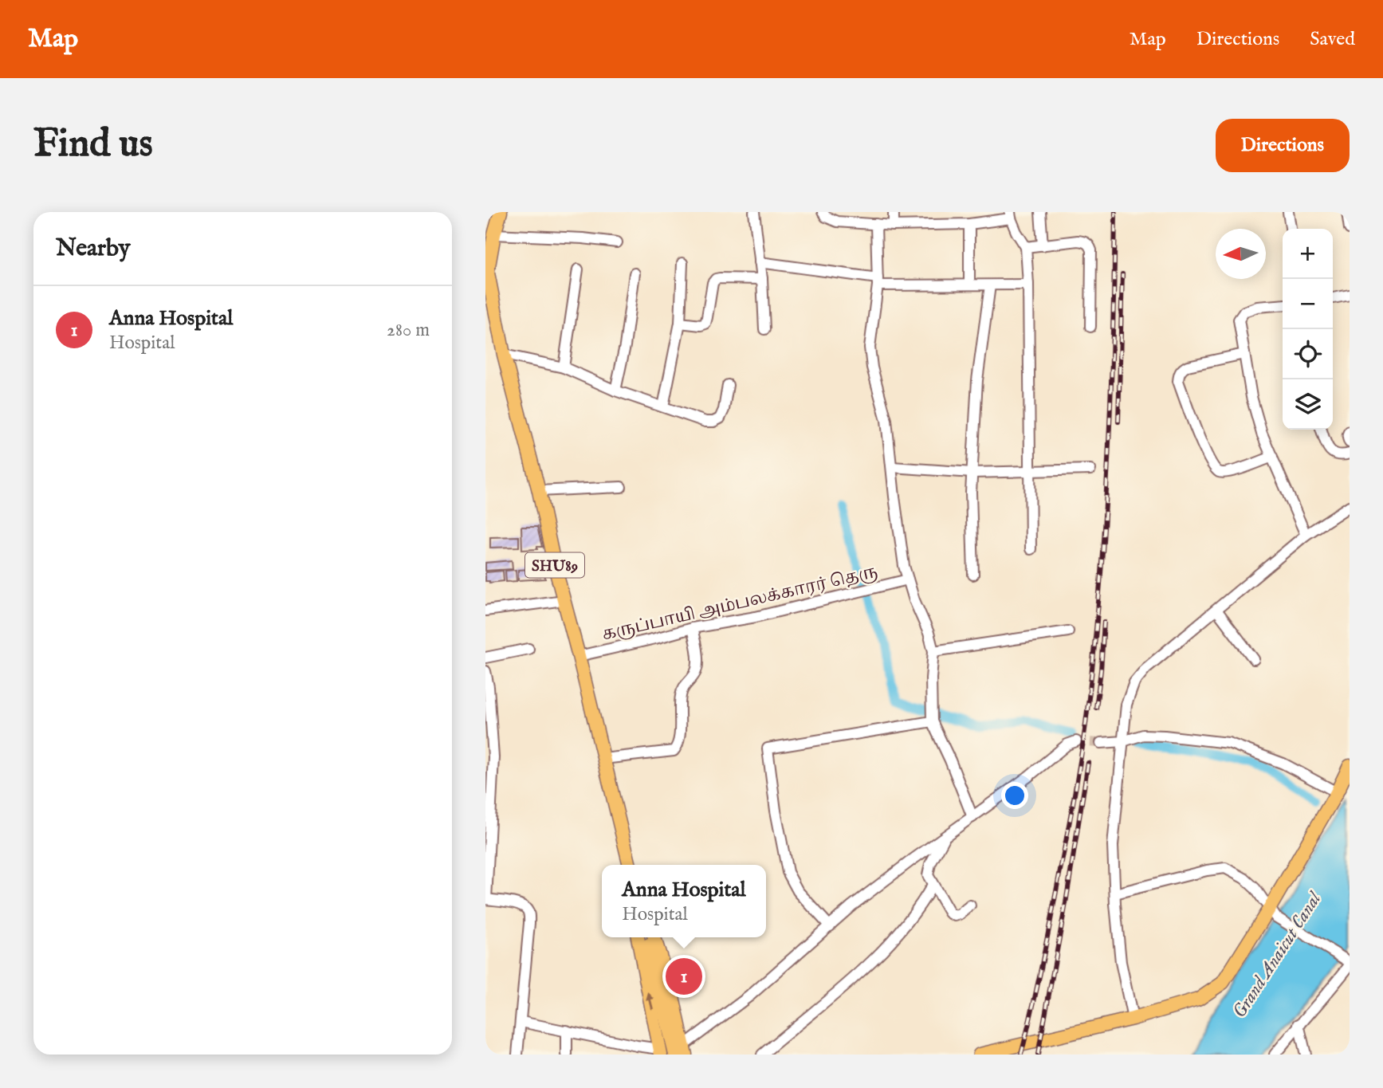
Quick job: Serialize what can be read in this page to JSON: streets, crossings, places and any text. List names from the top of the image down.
{
  "streets": {
    "main road": ["SHU89"],
    "street": ["கருப்பாயி அம்பலக்காரர் தெரு"]
  },
  "crossings": [
    ["SHU89", "கருப்பாயி அம்பலக்காரர் தெரு"]
  ],
  "water": ["Grand Anaicut Canal"],
  "north": "left",
  "page": {
    "header": "Map",
    "nav": ["Map", "Directions", "Saved"],
    "buttons": "Directions",
    "title": "Find us",
    "heading": "Nearby",
    "map_buttons": ["+", "−"],
    "list": [
      {
        "mark": "1",
        "name": "Anna Hospital",
        "note": "Hospital",
        "value": "280 m"
      }
    ],
    "popup": ["Anna Hospital", "Hospital"],
    "pins": "1"
  }
}
